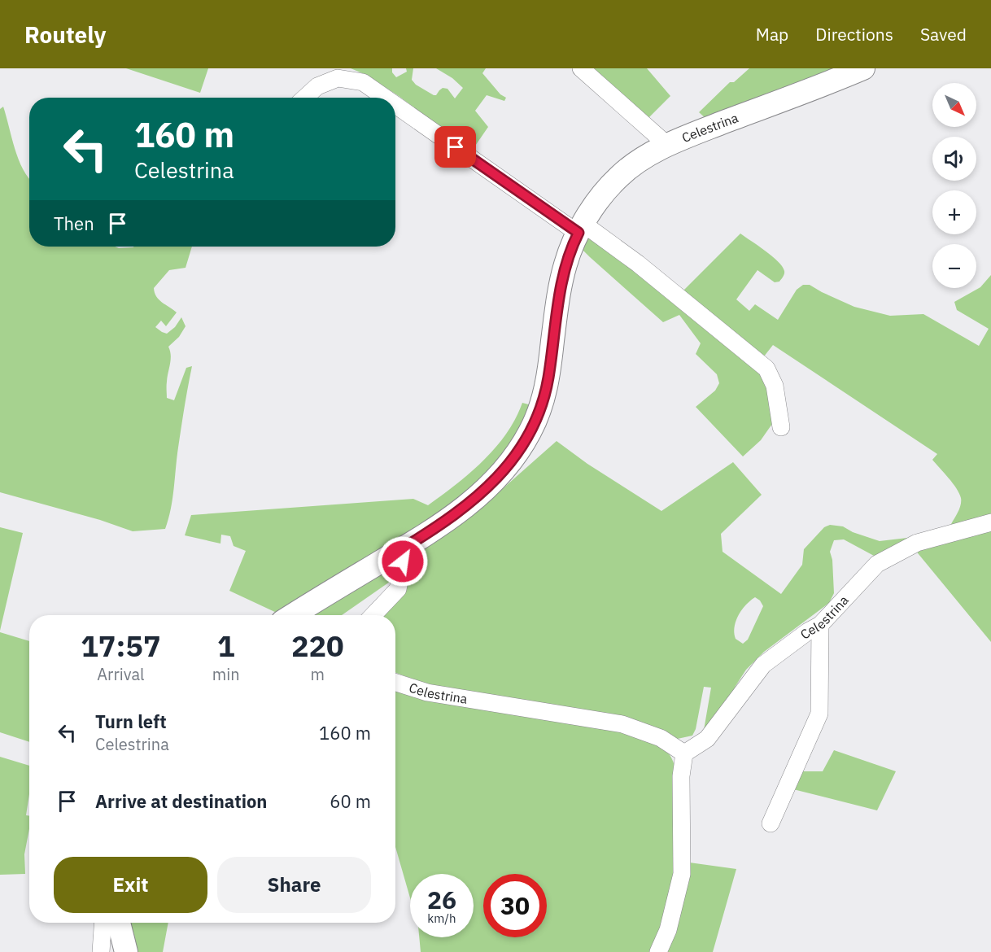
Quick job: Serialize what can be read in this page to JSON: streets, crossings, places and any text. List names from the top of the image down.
{
  "streets": {
    "street": ["Celestrina"]
  },
  "north": "bottom right",
  "page": {
    "header": "Routely",
    "nav": ["Map", "Directions", "Saved"],
    "map_buttons": ["+", "−"],
    "turn": ["160 m", "Celestrina"],
    "then": "Then",
    "eta": [
      "17:57",
      "Arrival",
      "1",
      "min",
      "220",
      "m"
    ],
    "list": [
      {
        "name": "Turn left",
        "note": "Celestrina",
        "value": "160 m"
      },
      {
        "name": "Arrive at destination",
        "value": "60 m"
      }
    ],
    "buttons": ["Exit", "Share"],
    "speed": "26 km/h",
    "limit": "30"
  }
}
